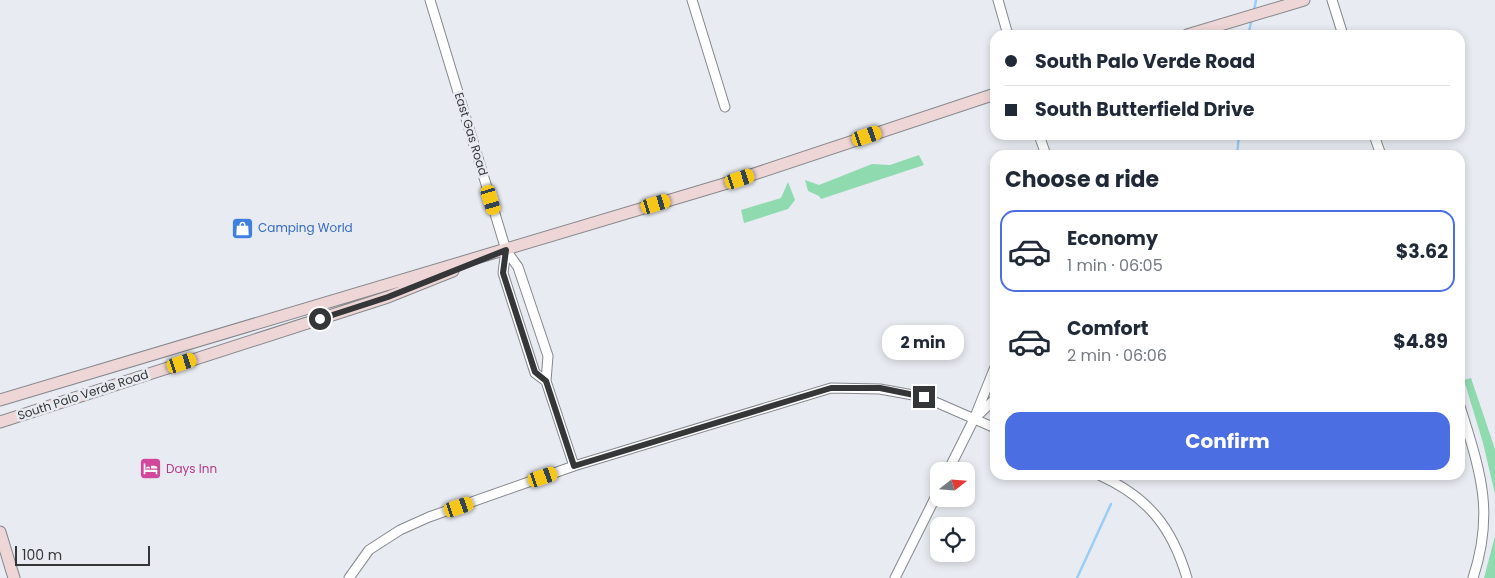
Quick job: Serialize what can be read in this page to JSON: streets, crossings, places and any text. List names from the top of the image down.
{
  "streets": {
    "main road": ["South Palo Verde Road"],
    "street": ["East Gas Road"]
  },
  "crossings": [
    ["East Gas Road", "South Palo Verde Road"]
  ],
  "places": {
    "shop": ["Camping World"],
    "hotel": ["Days Inn"]
  },
  "scale_bar": "100 m",
  "north": "right",
  "page": {
    "banner": ["South Palo Verde Road", "South Butterfield Drive"],
    "heading": "Choose a ride",
    "list": [
      {
        "name": "Economy",
        "note": "1 min · 06:05",
        "value": "$3.62"
      },
      {
        "name": "Comfort",
        "note": "2 min · 06:06",
        "value": "$4.89"
      }
    ],
    "bubble": "2 min",
    "buttons": "Confirm",
    "scale": "100 m"
  }
}
